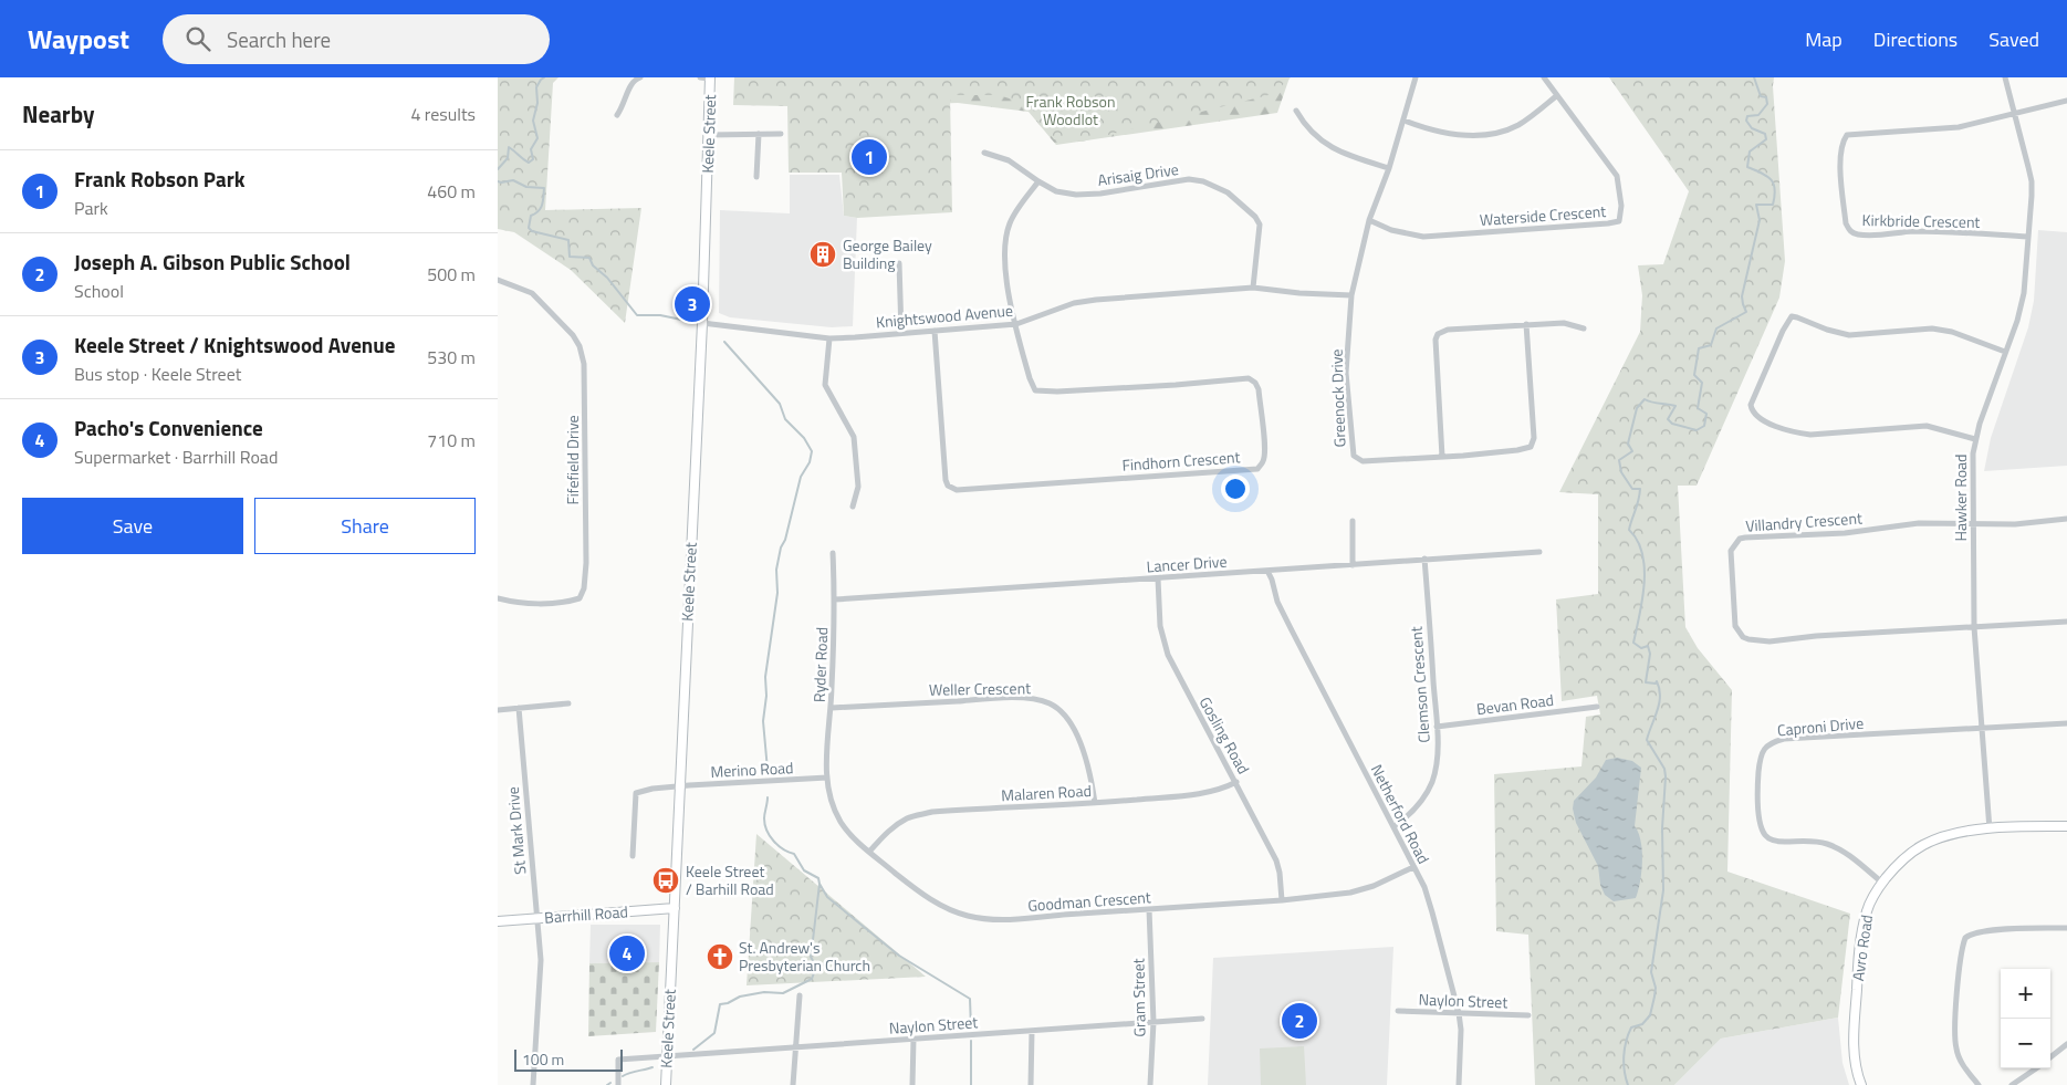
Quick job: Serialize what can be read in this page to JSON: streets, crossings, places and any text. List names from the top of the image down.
{
  "streets": {
    "main road": ["Keele Street", "Barrhill Road", "Avro Road"],
    "street": [
      "Arisaig Drive",
      "Waterside Crescent",
      "Kirkbride Crescent",
      "Knightswood Avenue",
      "Greenock Drive",
      "Fifefield Drive",
      "Findhorn Crescent",
      "Hawker Road",
      "Villandry Crescent",
      "Lancer Drive",
      "Ryder Road",
      "Clemson Crescent",
      "Weller Crescent",
      "Bevan Road",
      "Caproni Drive",
      "Gosling Road",
      "Merino Road",
      "Malaren Road",
      "Netherford Road",
      "St Mark Drive",
      "Goodman Crescent",
      "Gram Street",
      "Naylon Street"
    ]
  },
  "crossings": [
    ["Keele Street", "Knightswood Avenue"],
    ["Keele Street", "Merino Road"],
    ["Keele Street", "Barrhill Road"],
    ["Keele Street", "Naylon Street"],
    ["Arisaig Drive", "Knightswood Avenue"],
    ["Waterside Crescent", "Greenock Drive"],
    ["Kirkbride Crescent", "Hawker Road"],
    ["Knightswood Avenue", "Greenock Drive"],
    ["Knightswood Avenue", "Findhorn Crescent"],
    ["Hawker Road", "Villandry Crescent"],
    ["Hawker Road", "Caproni Drive"],
    ["Hawker Road", "Avro Road"],
    ["Lancer Drive", "Ryder Road"],
    ["Lancer Drive", "Clemson Crescent"],
    ["Lancer Drive", "Gosling Road"],
    ["Lancer Drive", "Netherford Road"],
    ["Ryder Road", "Weller Crescent"],
    ["Ryder Road", "Merino Road"],
    ["Ryder Road", "Goodman Crescent"],
    ["Clemson Crescent", "Bevan Road"],
    ["Clemson Crescent", "Netherford Road"],
    ["Weller Crescent", "Malaren Road"],
    ["Caproni Drive", "Avro Road"],
    ["Gosling Road", "Malaren Road"],
    ["Gosling Road", "Goodman Crescent"],
    ["Merino Road", "Goodman Crescent"],
    ["Malaren Road", "Goodman Crescent"],
    ["Netherford Road", "Goodman Crescent"],
    ["Netherford Road", "Naylon Street"],
    ["St Mark Drive", "Barrhill Road"],
    ["Goodman Crescent", "Gram Street"],
    ["Gram Street", "Naylon Street"]
  ],
  "parks": ["Frank Robson Woodlot"],
  "places": {
    "building": ["George Bailey Building"],
    "bus stop": ["Keele Street / Barhill Road"],
    "church": ["St. Andrew's Presbyterian Church"]
  },
  "scale_bar": "100 m",
  "page": {
    "header": "Waypost",
    "search": "Search here",
    "nav": ["Map", "Directions", "Saved"],
    "heading": ["Nearby", "4 results"],
    "pins": [
      "1",
      "3",
      "4",
      "2"
    ],
    "list": [
      {
        "mark": "1",
        "name": "Frank Robson Park",
        "note": "Park",
        "value": "460 m"
      },
      {
        "mark": "2",
        "name": "Joseph A. Gibson Public School",
        "note": "School",
        "value": "500 m"
      },
      {
        "mark": "3",
        "name": "Keele Street / Knightswood Avenue",
        "note": "Bus stop · Keele Street",
        "value": "530 m"
      },
      {
        "mark": "4",
        "name": "Pacho's Convenience",
        "note": "Supermarket · Barrhill Road",
        "value": "710 m"
      }
    ],
    "buttons": ["Save", "Share"],
    "map_buttons": ["+", "−"],
    "scale": "100 m"
  }
}
